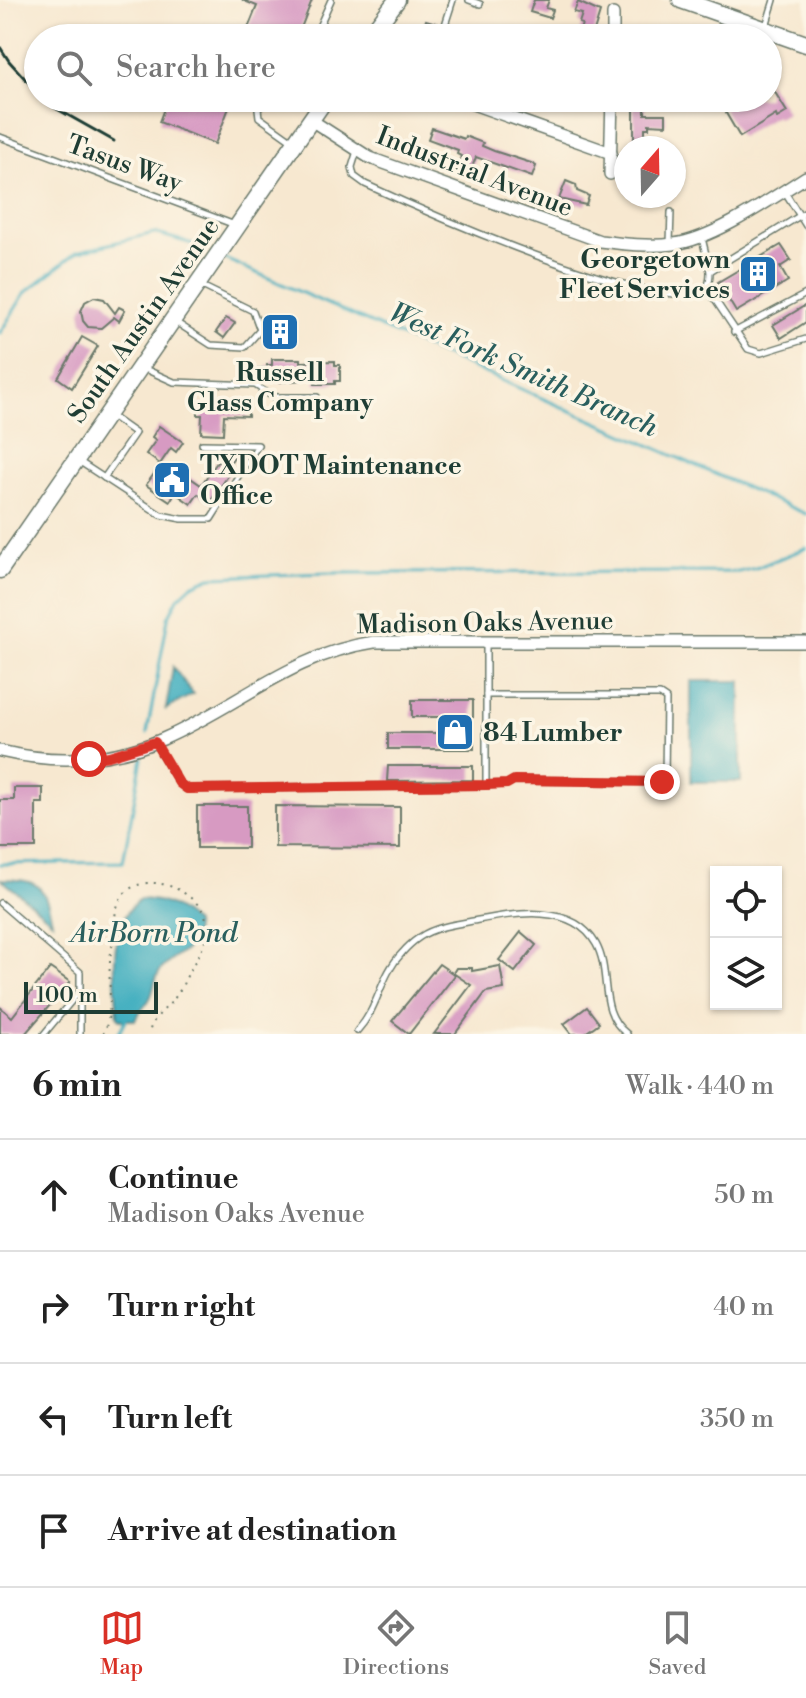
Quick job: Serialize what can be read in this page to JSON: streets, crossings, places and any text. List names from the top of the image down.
{
  "streets": {
    "main road": ["South Austin Avenue"],
    "street": ["Industrial Avenue", "Madison Oaks Avenue"],
    "lane": ["Tasus Way"]
  },
  "crossings": [
    ["Tasus Way", "South Austin Avenue"],
    ["Industrial Avenue", "South Austin Avenue"]
  ],
  "water": ["West Fork Smith Branch", "AirBorn Pond"],
  "places": {
    "building": ["Georgetown Fleet Services", "Russell Glass Company"],
    "public building": ["TXDOT Maintenance Office"],
    "shop": ["84 Lumber"]
  },
  "scale_bar": "100 m",
  "north": "top",
  "page": {
    "search": "Search here",
    "scale": "100 m",
    "heading": ["6 min", "Walk · 440 m"],
    "list": [
      ["Continue", "Madison Oaks Avenue", "50 m"],
      ["Turn right", "40 m"],
      ["Turn left", "350 m"],
      "Arrive at destination"
    ],
    "nav": ["Map", "Directions", "Saved"]
  }
}
